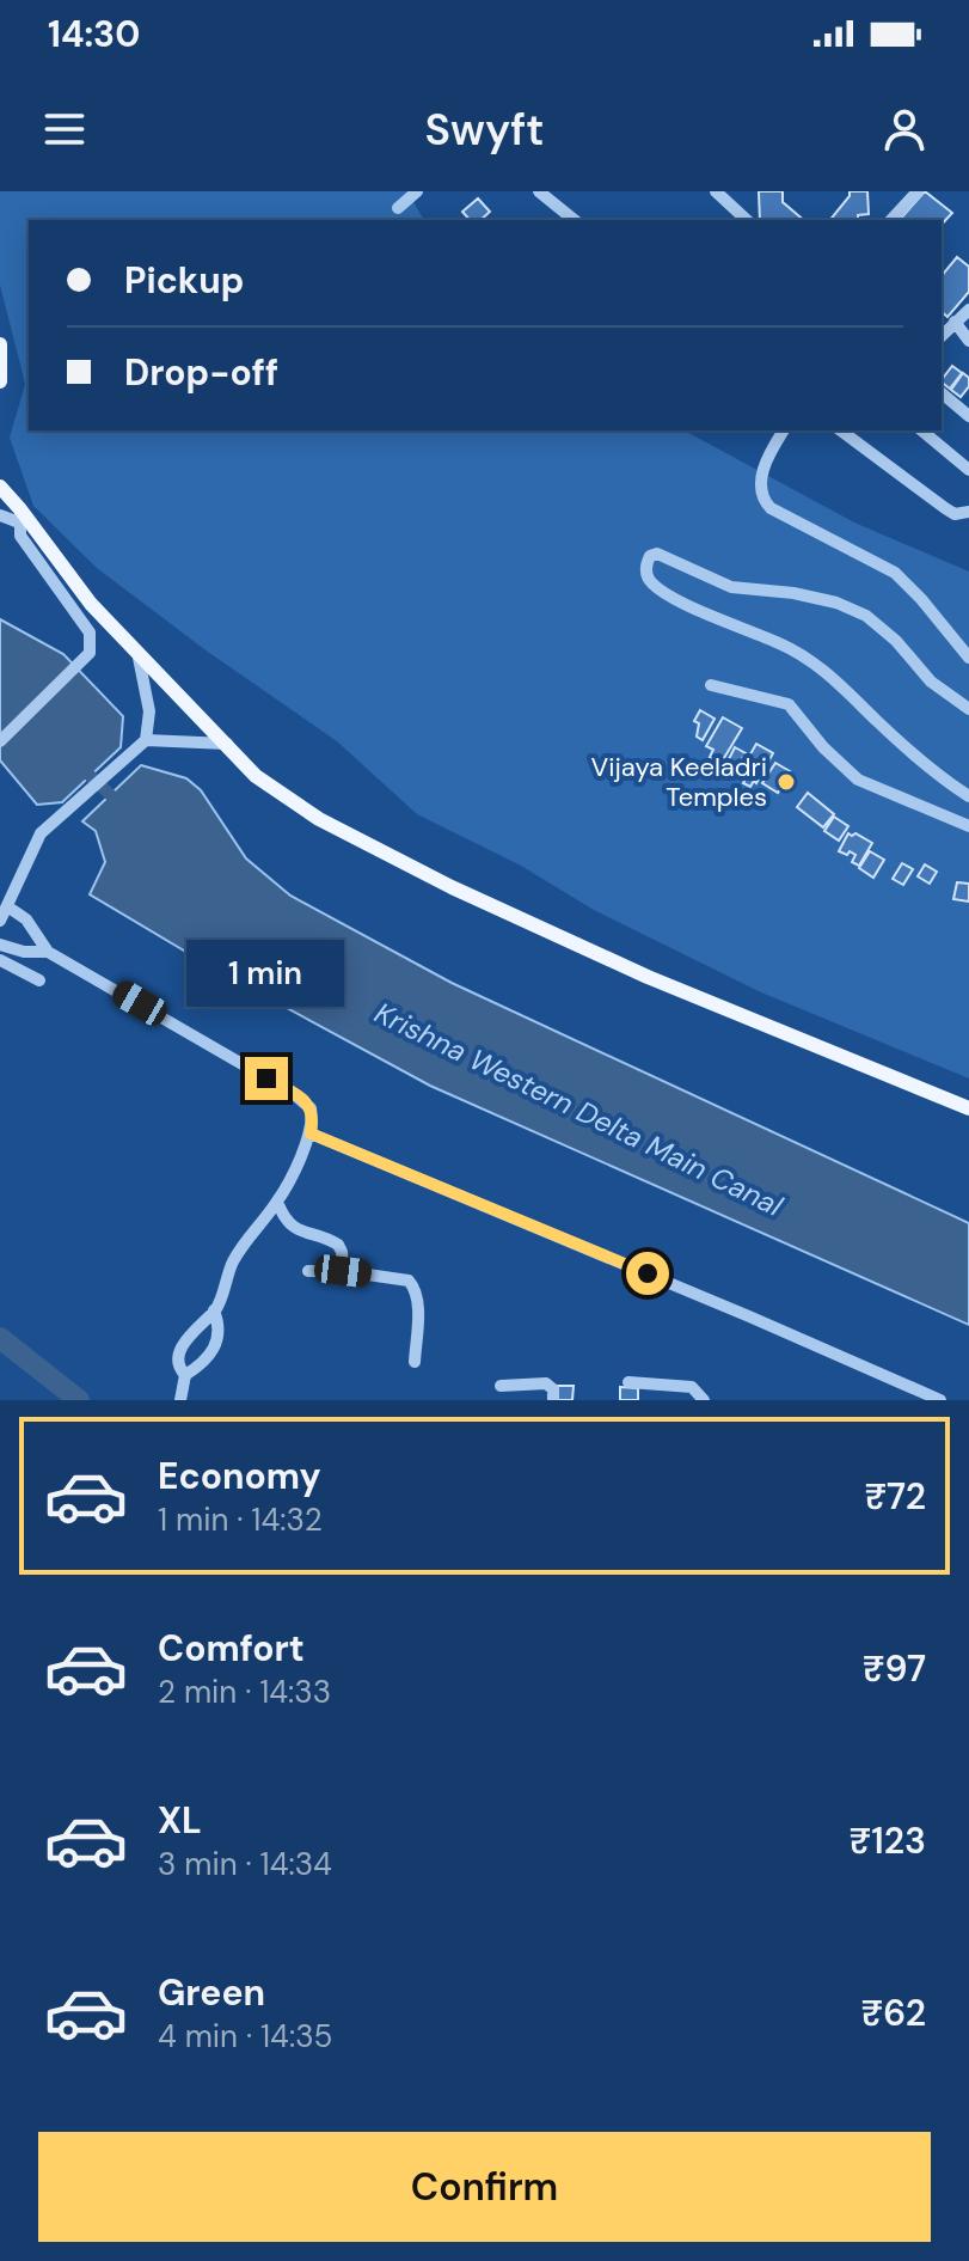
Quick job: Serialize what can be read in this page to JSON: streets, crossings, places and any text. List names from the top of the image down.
{
  "water": ["Krishna Western Delta Main Canal"],
  "places": ["Vijaya Keeladri Temples"],
  "page": {
    "status": "14:30",
    "header": "Swyft",
    "banner": ["Pickup", "Drop-off"],
    "bubble": "1 min",
    "list": [
      {
        "name": "Economy",
        "note": "1 min · 14:32",
        "value": "₹72"
      },
      {
        "name": "Comfort",
        "note": "2 min · 14:33",
        "value": "₹97"
      },
      {
        "name": "XL",
        "note": "3 min · 14:34",
        "value": "₹123"
      },
      {
        "name": "Green",
        "note": "4 min · 14:35",
        "value": "₹62"
      }
    ],
    "buttons": "Confirm"
  }
}
